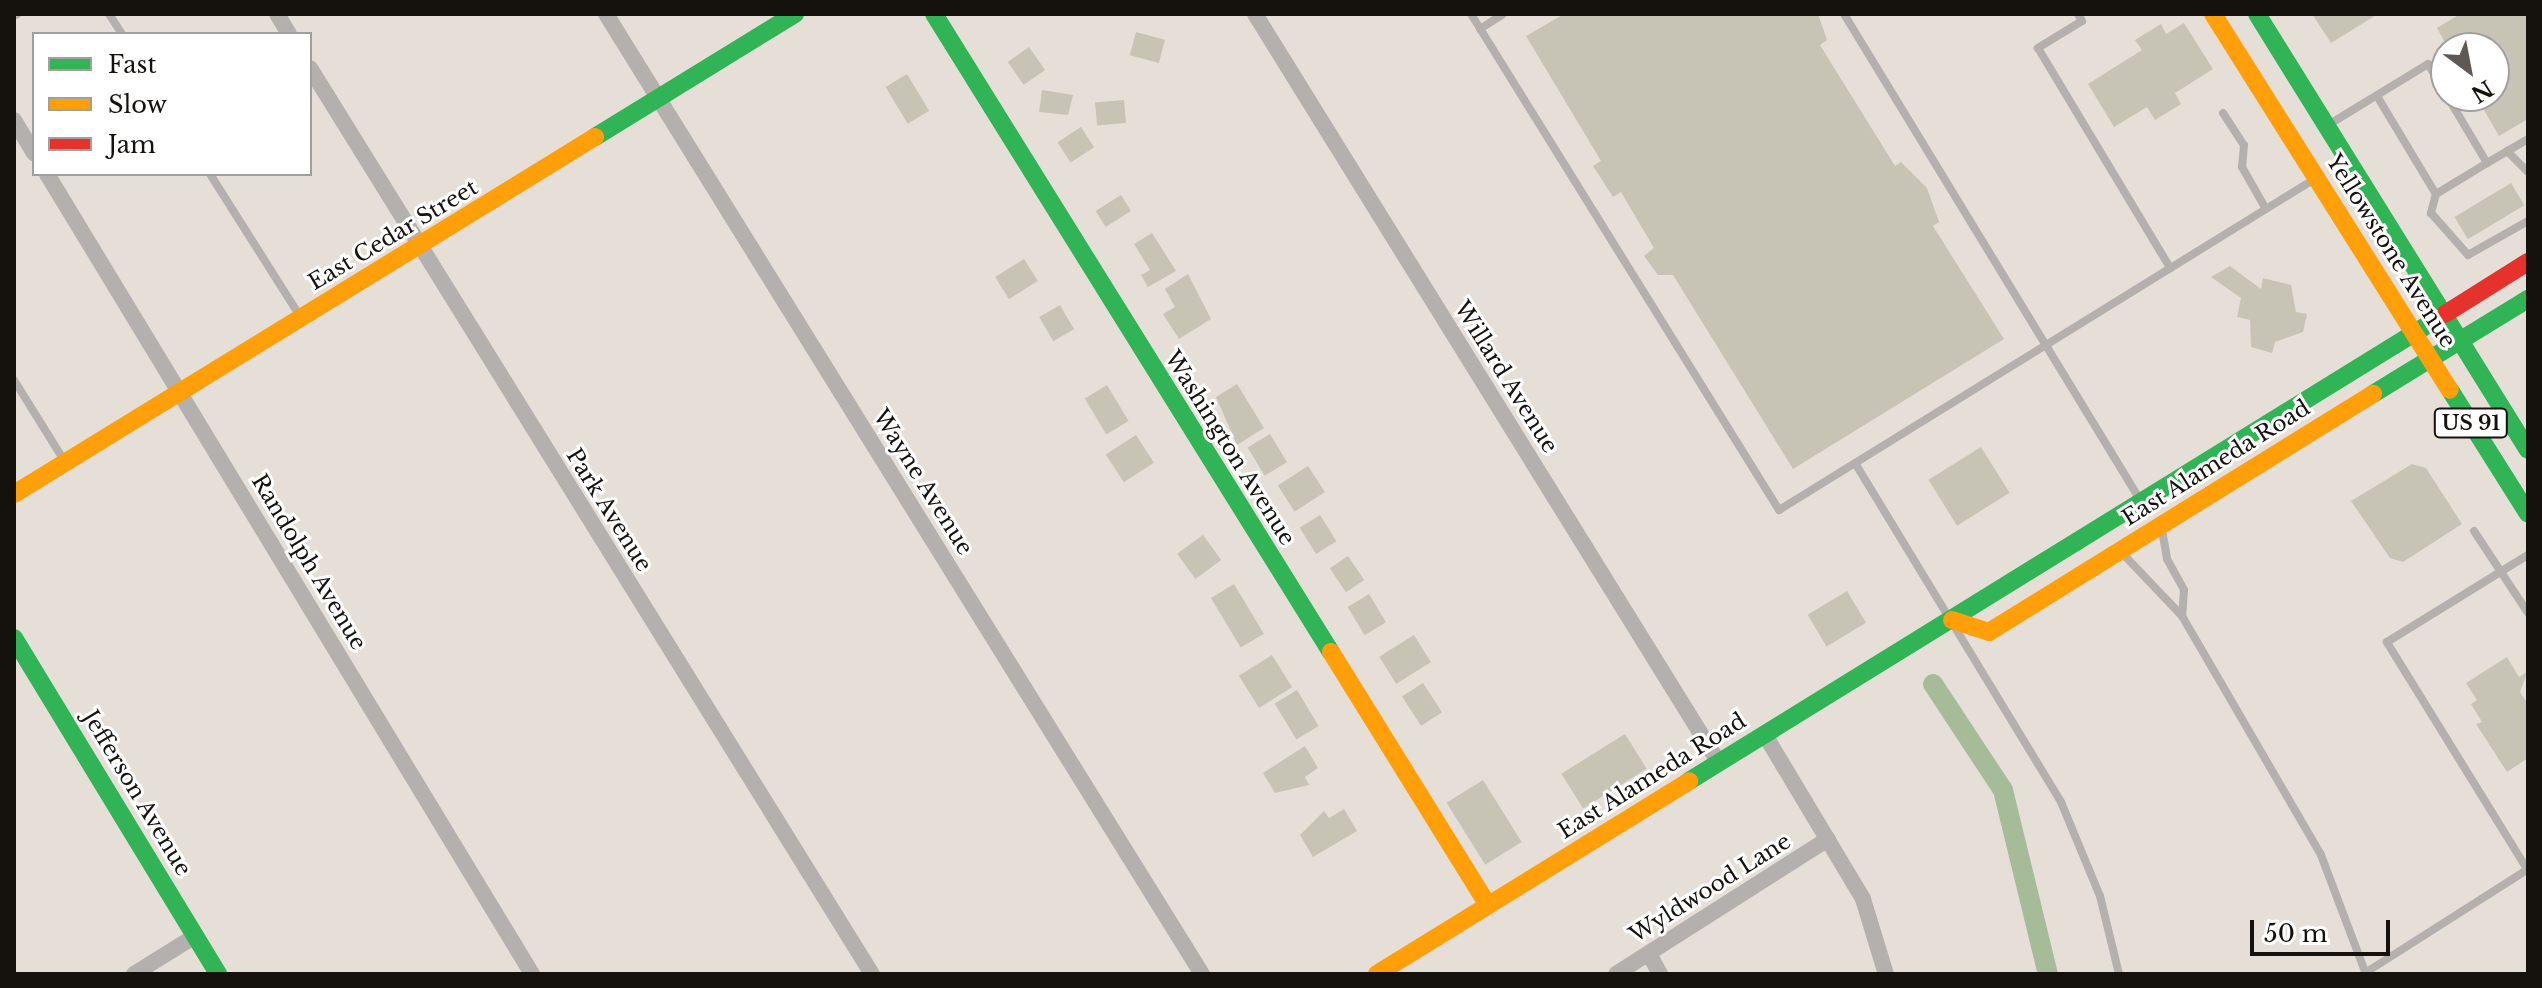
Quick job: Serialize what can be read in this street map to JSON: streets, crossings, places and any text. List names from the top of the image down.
{
  "streets": {
    "main road": [
      "East Cedar Street",
      "Yellowstone Avenue",
      "US 91",
      "Washington Avenue",
      "East Alameda Road",
      "Jefferson Avenue"
    ],
    "street": [
      "Willard Avenue",
      "Wayne Avenue",
      "Park Avenue",
      "Randolph Avenue",
      "Wyldwood Lane"
    ]
  },
  "crossings": [
    ["East Cedar Street", "Wayne Avenue"],
    ["East Cedar Street", "Park Avenue"],
    ["East Cedar Street", "Randolph Avenue"],
    ["Yellowstone Avenue", "East Alameda Road"],
    ["Willard Avenue", "East Alameda Road"],
    ["Washington Avenue", "East Alameda Road"]
  ],
  "legend": ["Fast", "Slow", "Jam"],
  "scale_bar": "50 m",
  "north": "bottom right"
}
